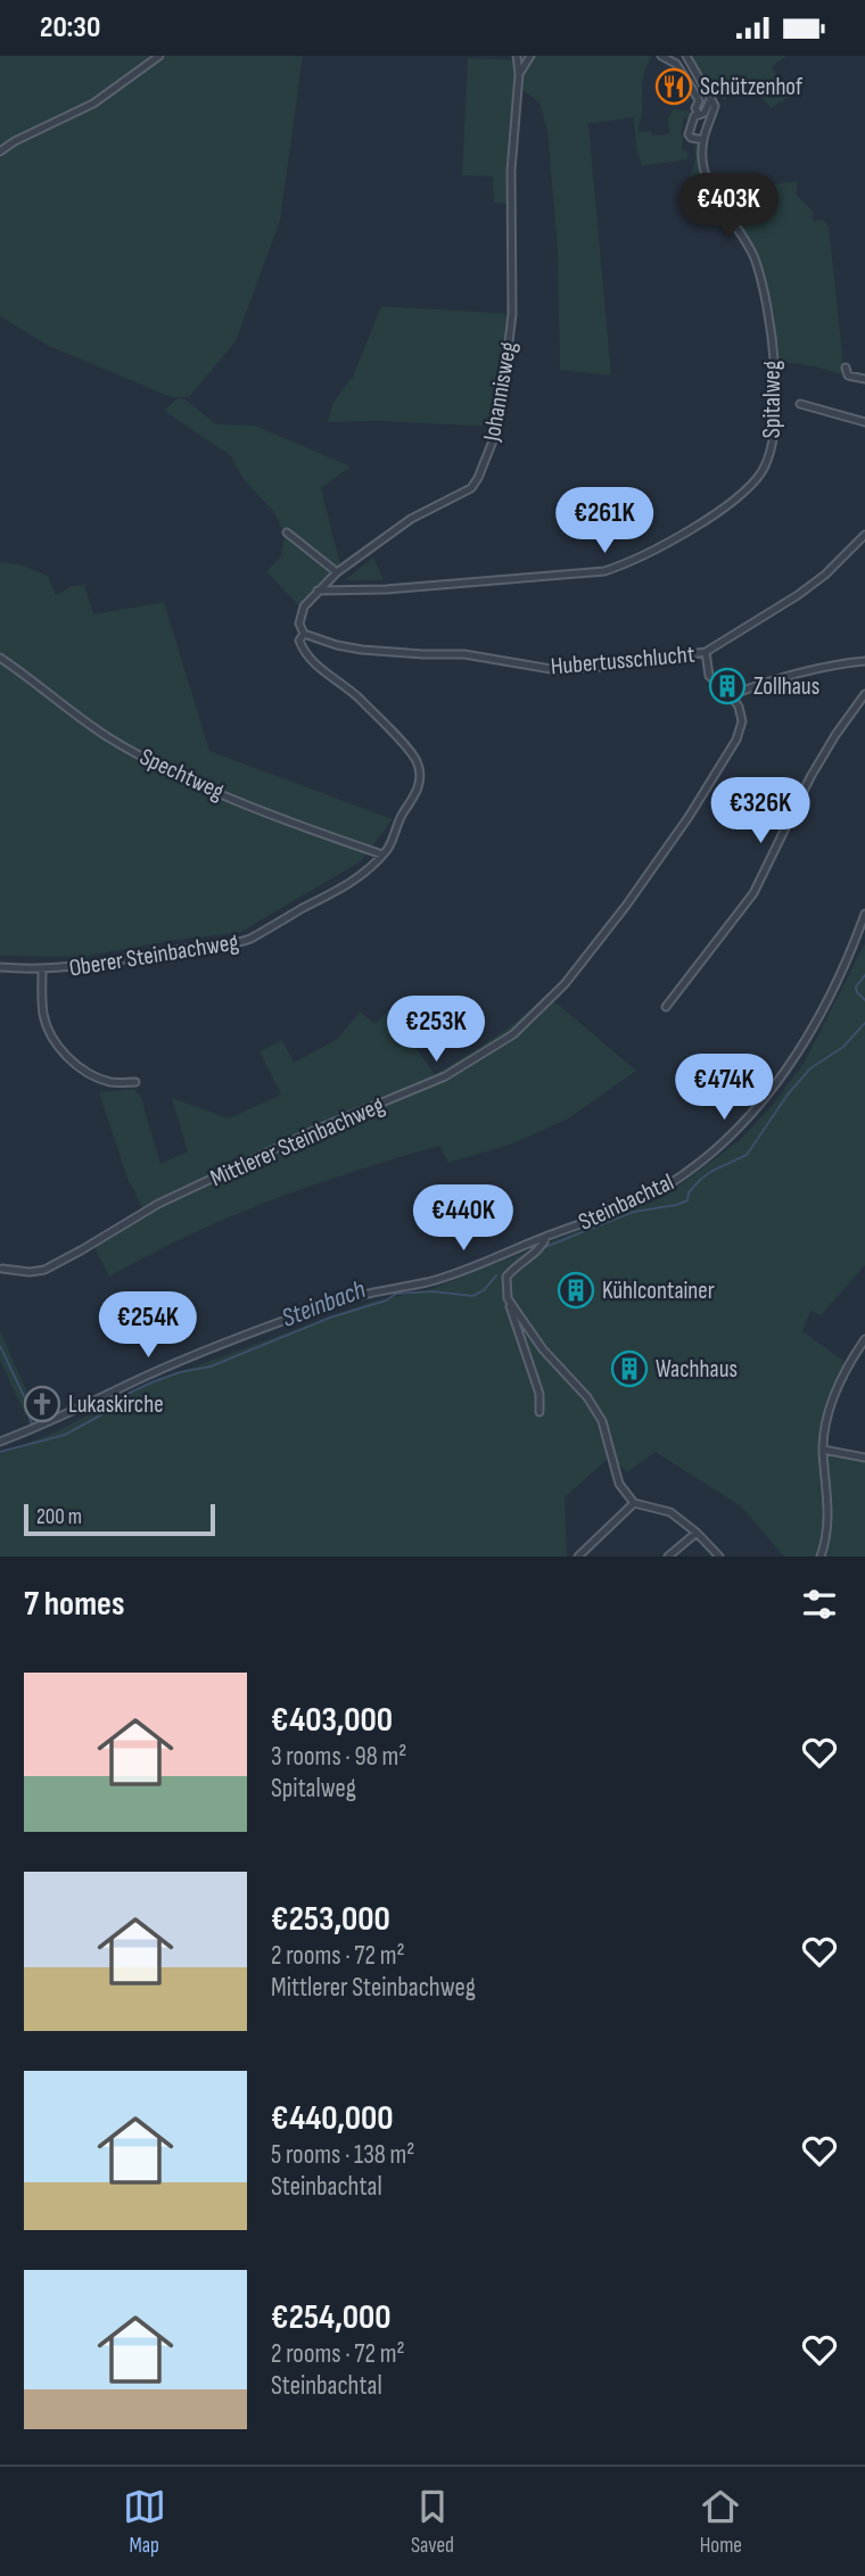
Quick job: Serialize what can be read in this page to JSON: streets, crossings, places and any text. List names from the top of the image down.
{
  "streets": {
    "street": [
      "Johannisweg",
      "Spitalweg",
      "Hubertusschlucht",
      "Spechtweg",
      "Oberer Steinbachweg",
      "Mittlerer Steinbachweg",
      "Steinbachtal"
    ]
  },
  "crossings": [
    ["Johannisweg", "Spitalweg"],
    ["Johannisweg", "Hubertusschlucht"],
    ["Johannisweg", "Oberer Steinbachweg"],
    ["Hubertusschlucht", "Oberer Steinbachweg"],
    ["Hubertusschlucht", "Mittlerer Steinbachweg"],
    ["Spechtweg", "Oberer Steinbachweg"]
  ],
  "water": ["Steinbach"],
  "places": {
    "restaurant": ["Schützenhof"],
    "building": ["Zollhaus", "Kühlcontainer", "Wachhaus"],
    "church": ["Lukaskirche"]
  },
  "scale_bar": "200 m",
  "page": {
    "status": "20:30",
    "price": [
      "€403K",
      "€261K",
      "€326K",
      "€253K",
      "€474K",
      "€440K",
      "€254K"
    ],
    "scale": "200 m",
    "heading": "7 homes",
    "list": [
      {
        "name": "€403,000",
        "note": "3 rooms · 98 m² · Spitalweg"
      },
      {
        "name": "€253,000",
        "note": "2 rooms · 72 m² · Mittlerer Steinbachweg"
      },
      {
        "name": "€440,000",
        "note": "5 rooms · 138 m² · Steinbachtal"
      },
      {
        "name": "€254,000",
        "note": "2 rooms · 72 m² · Steinbachtal"
      }
    ],
    "tabs": ["Map", "Saved", "Home"]
  }
}
